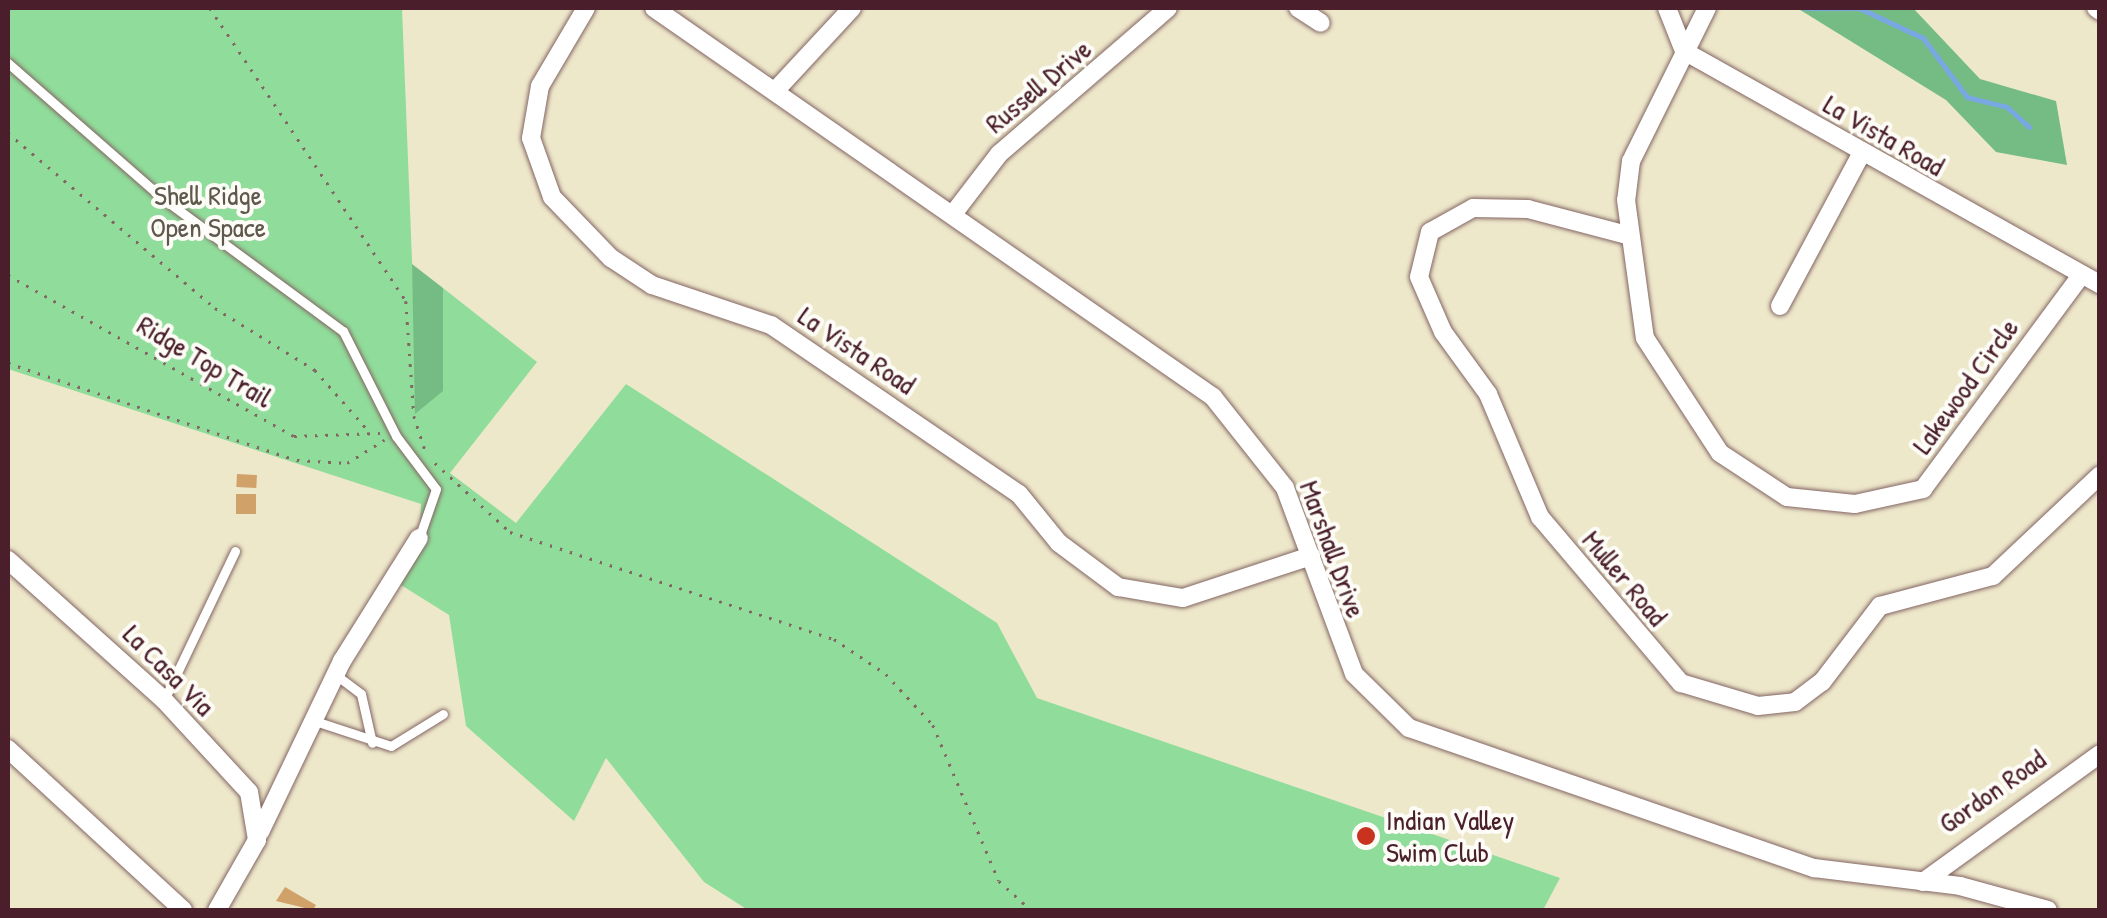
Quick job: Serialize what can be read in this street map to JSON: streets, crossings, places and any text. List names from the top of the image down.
{
  "streets": {
    "street": [
      "Russell Drive",
      "La Vista Road",
      "Lakewood Circle",
      "Marshall Drive",
      "Muller Road",
      "La Casa Via",
      "Gordon Road"
    ],
    "path": ["Ridge Top Trail"]
  },
  "crossings": [
    ["Russell Drive", "Marshall Drive"],
    ["La Vista Road", "Lakewood Circle"],
    ["La Vista Road", "Marshall Drive"],
    ["Lakewood Circle", "Muller Road"],
    ["Marshall Drive", "Gordon Road"]
  ],
  "parks": ["Shell Ridge Open Space"],
  "places": ["Indian Valley Swim Club"]
}
